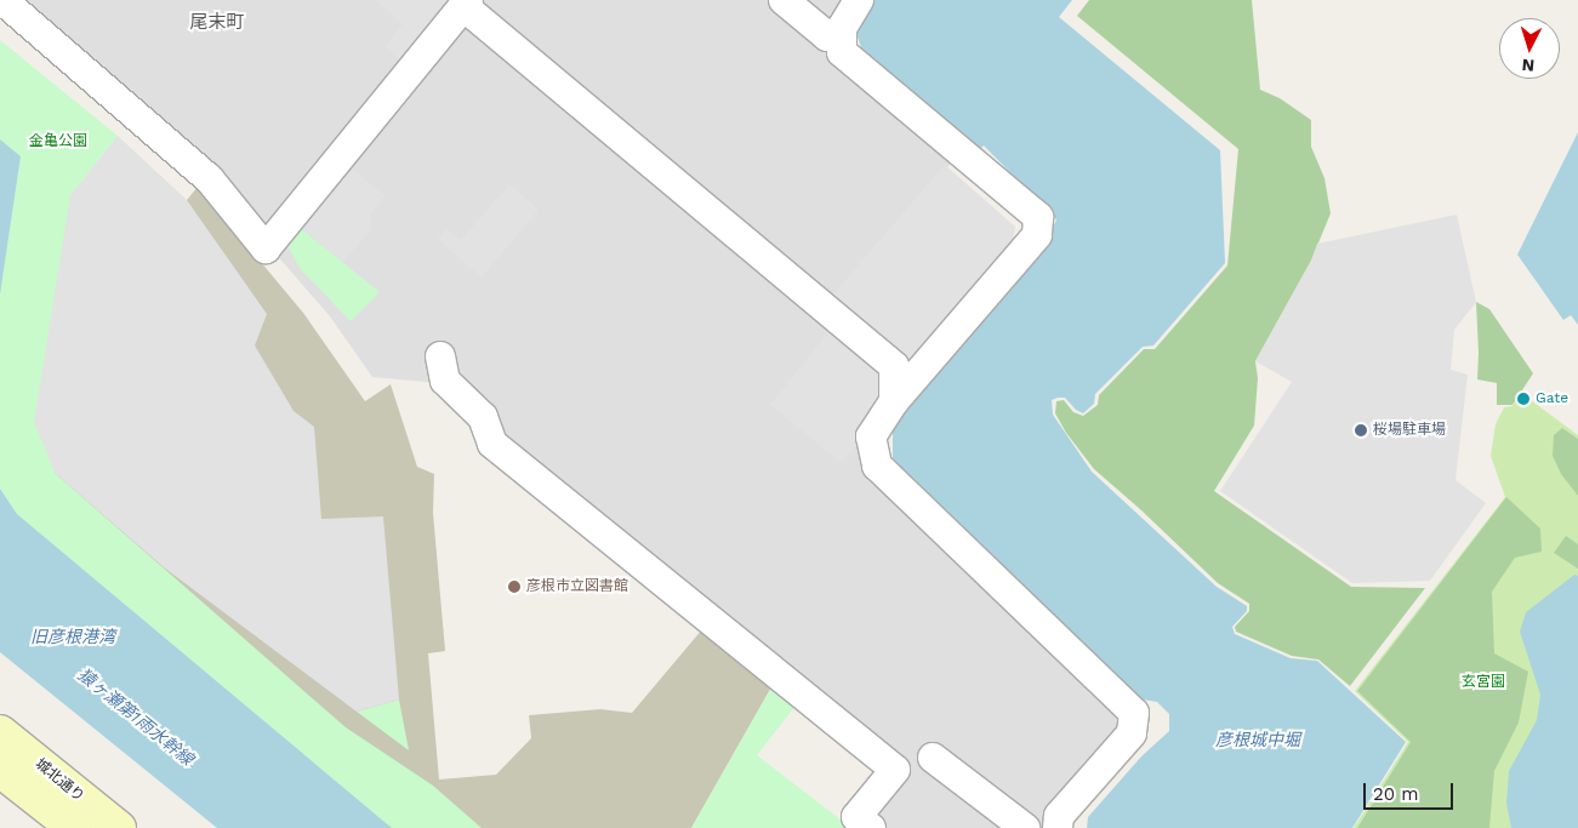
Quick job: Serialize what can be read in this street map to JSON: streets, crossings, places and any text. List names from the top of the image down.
{
  "streets": {
    "main road": ["城北通り"]
  },
  "districts": ["尾末町"],
  "water": ["旧彦根港湾", "猿ヶ瀬第1雨水幹線", "彦根城中堀"],
  "parks": ["金亀公園", "玄宮園"],
  "places": ["Gate", "桜場駐車場", "彦根市立図書館"],
  "scale_bar": "20 m",
  "north": "bottom"
}
